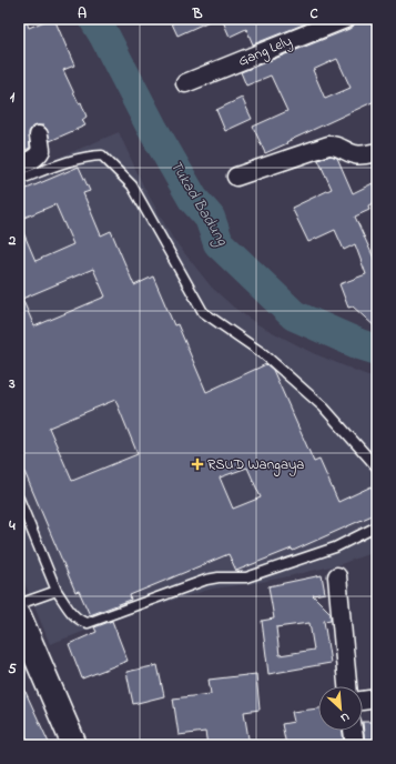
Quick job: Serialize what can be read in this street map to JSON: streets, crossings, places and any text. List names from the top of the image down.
{
  "streets": {
    "street": ["Gang Lely"]
  },
  "water": ["Tukad Badung"],
  "places": {
    "health": ["RSUD Wangaya"]
  },
  "north": "bottom right",
  "grid": {
    "columns": ["A", "B", "C"],
    "rows": [
      "1",
      "2",
      "3",
      "4",
      "5"
    ]
  }
}
